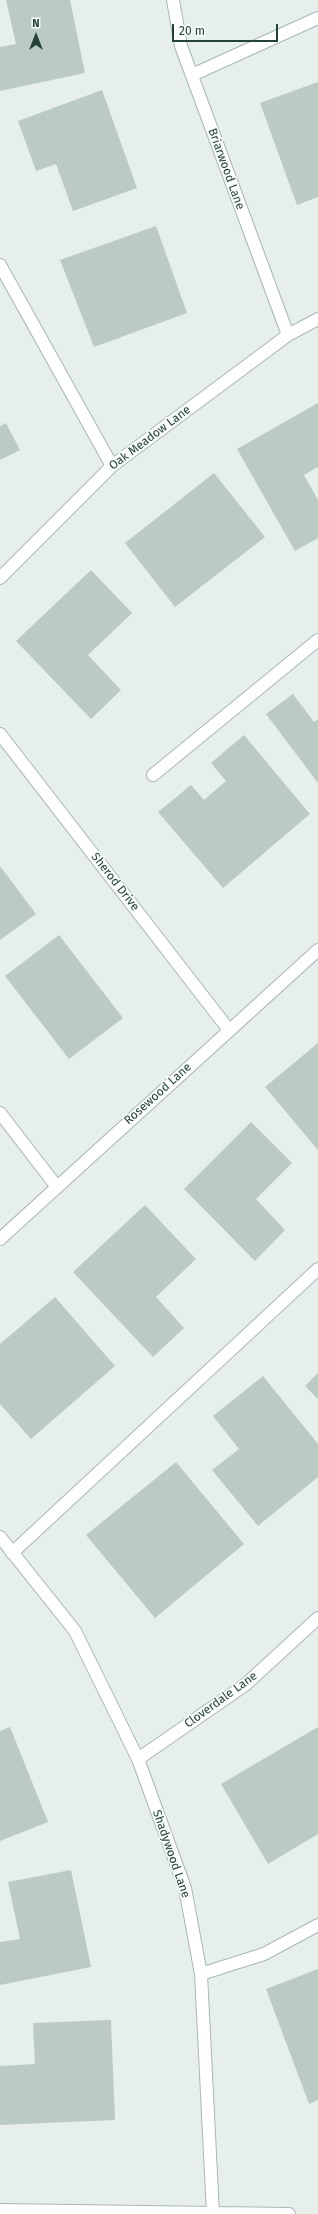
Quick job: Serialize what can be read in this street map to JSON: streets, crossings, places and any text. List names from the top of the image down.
{
  "streets": {
    "street": [
      "Briarwood Lane",
      "Oak Meadow Lane",
      "Sherod Drive",
      "Rosewood Lane",
      "Cloverdale Lane",
      "Shadywood Lane"
    ]
  },
  "crossings": [
    ["Briarwood Lane", "Oak Meadow Lane"],
    ["Sherod Drive", "Rosewood Lane"],
    ["Cloverdale Lane", "Shadywood Lane"]
  ],
  "scale_bar": "20 m",
  "north": "top"
}
